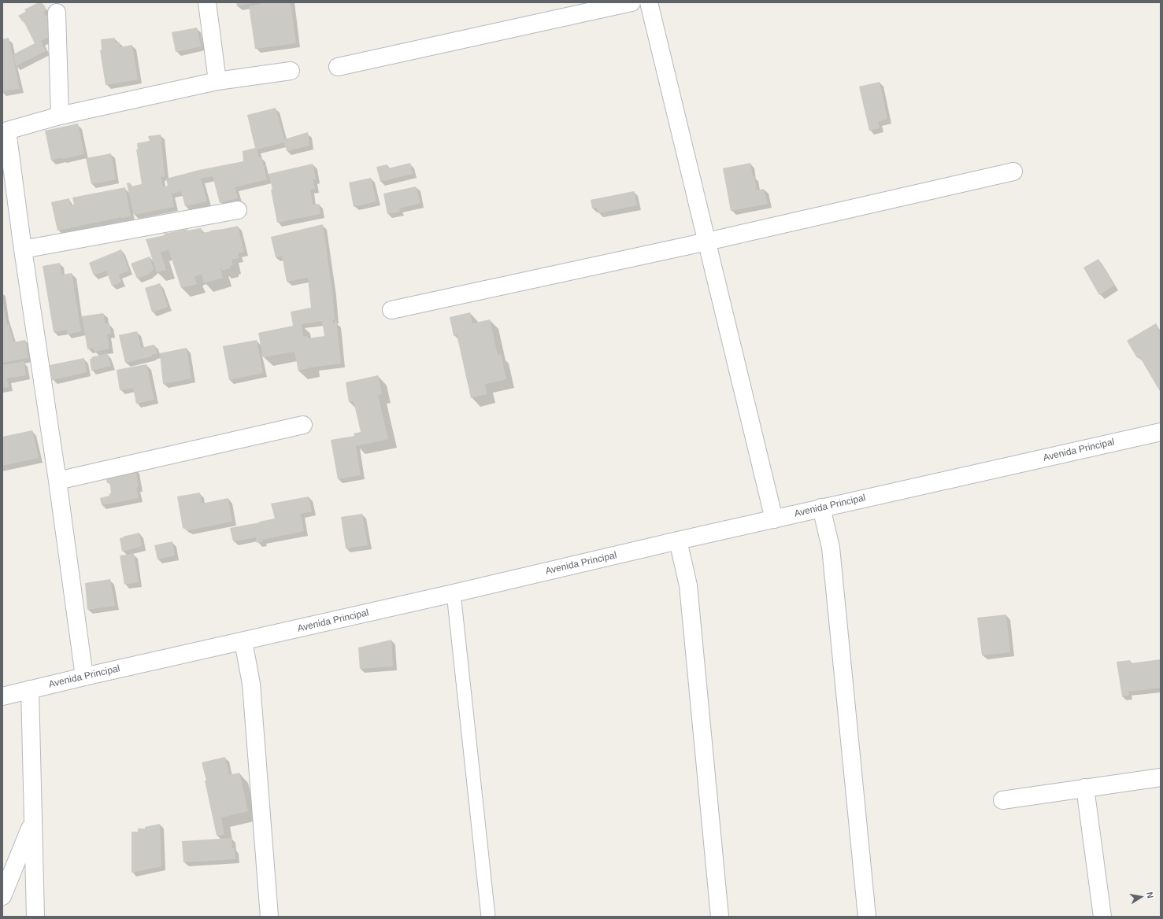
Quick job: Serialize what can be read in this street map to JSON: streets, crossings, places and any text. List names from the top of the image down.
{
  "streets": {
    "street": ["Avenida Principal"]
  },
  "north": "right"
}
